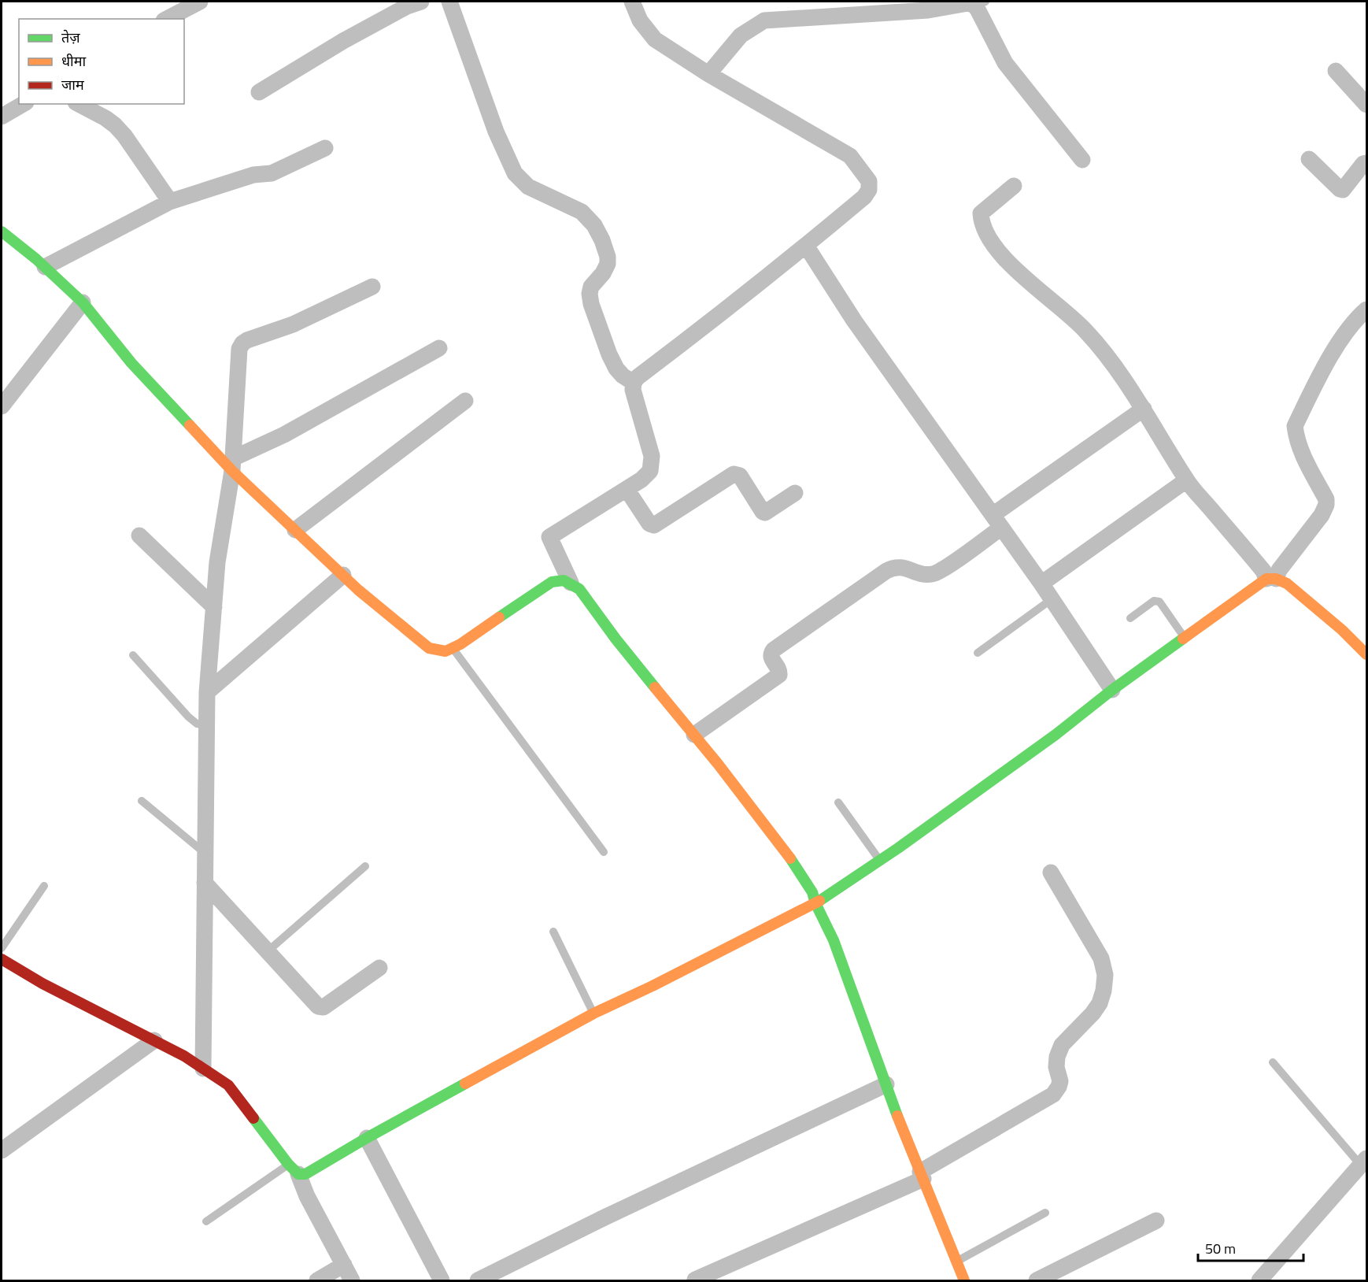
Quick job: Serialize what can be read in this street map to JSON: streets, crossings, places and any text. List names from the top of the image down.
{
  "legend": ["तेज़", "धीमा", "जाम"],
  "scale_bar": "50 m"
}
